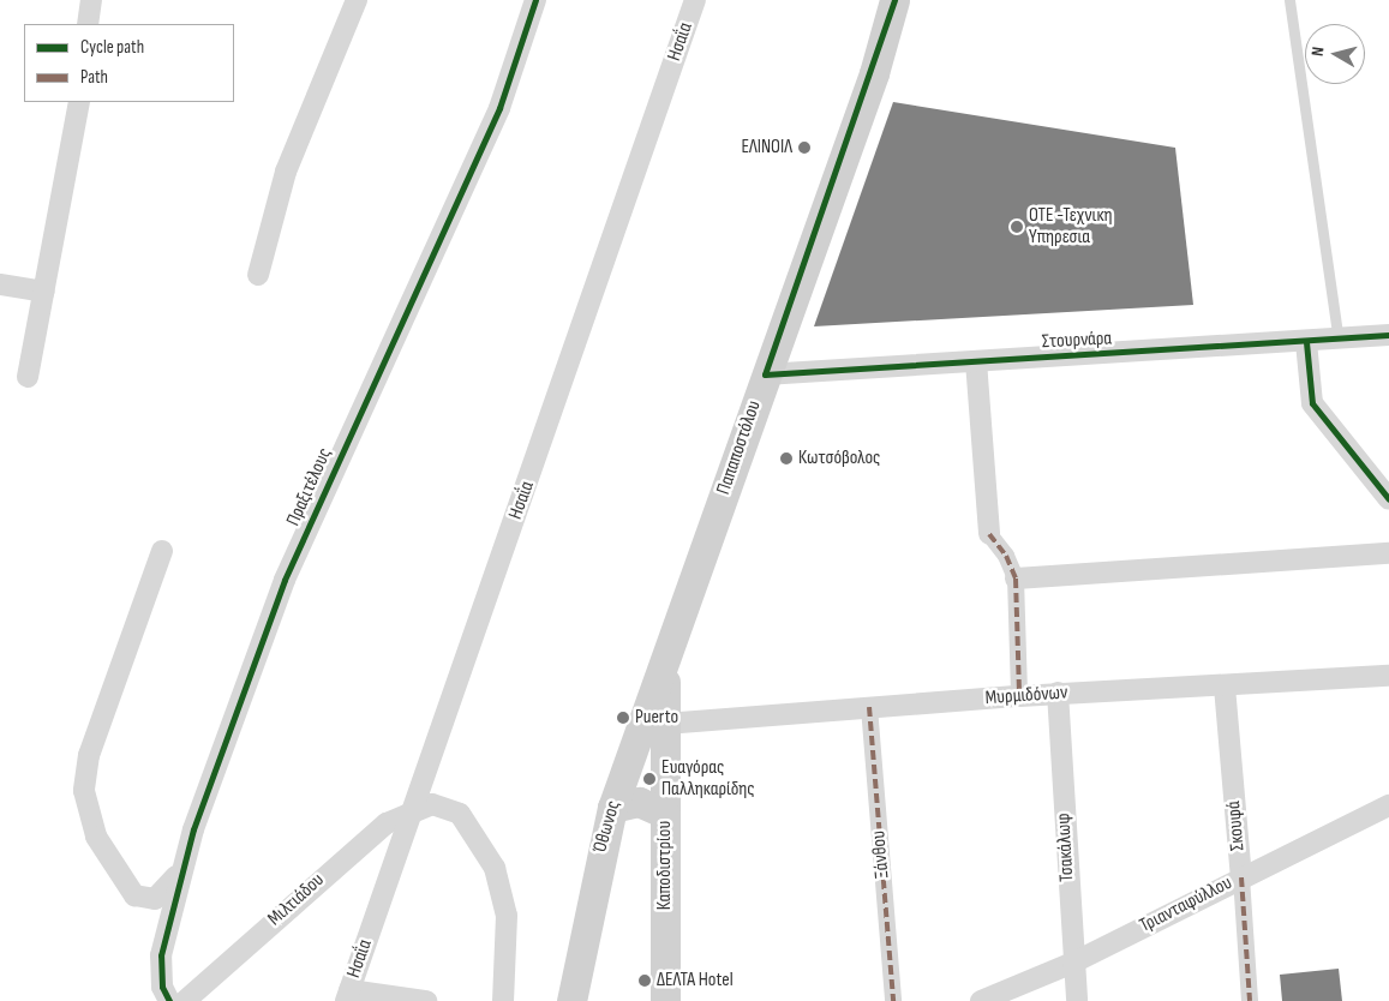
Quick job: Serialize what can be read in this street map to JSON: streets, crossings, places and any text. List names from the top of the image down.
{
  "streets": {
    "main road": ["Παπαποστόλου", "Όθωνος", "Καποδιστρίου"],
    "street": [
      "Ησαΐα",
      "Στουρνάρα",
      "Πραξιτέλους",
      "Μυρμιδόνων",
      "Σκουφά",
      "Τσακάλωφ",
      "Ξάνθου",
      "Μιλτιάδου",
      "Τριανταφύλλου"
    ]
  },
  "crossings": [
    ["Ησαΐα", "Μιλτιάδου"],
    ["Στουρνάρα", "Παπαποστόλου"],
    ["Παπαποστόλου", "Όθωνος"],
    ["Παπαποστόλου", "Καποδιστρίου"],
    ["Μυρμιδόνων", "Σκουφά"],
    ["Μυρμιδόνων", "Τσακάλωφ"],
    ["Μυρμιδόνων", "Ξάνθου"],
    ["Μυρμιδόνων", "Καποδιστρίου"],
    ["Σκουφά", "Τριανταφύλλου"],
    ["Όθωνος", "Καποδιστρίου"],
    ["Τσακάλωφ", "Τριανταφύλλου"]
  ],
  "places": [
    "ΕΛΙΝΟΙΛ",
    "ΟΤΕ -Τεχνικη Υπηρεσια",
    "Κωτσόβολος",
    "Puerto",
    "Ευαγόρας Παλληκαρίδης",
    "ΔΕΛΤΑ Hotel"
  ],
  "legend": ["Cycle path", "Path"],
  "north": "left"
}
